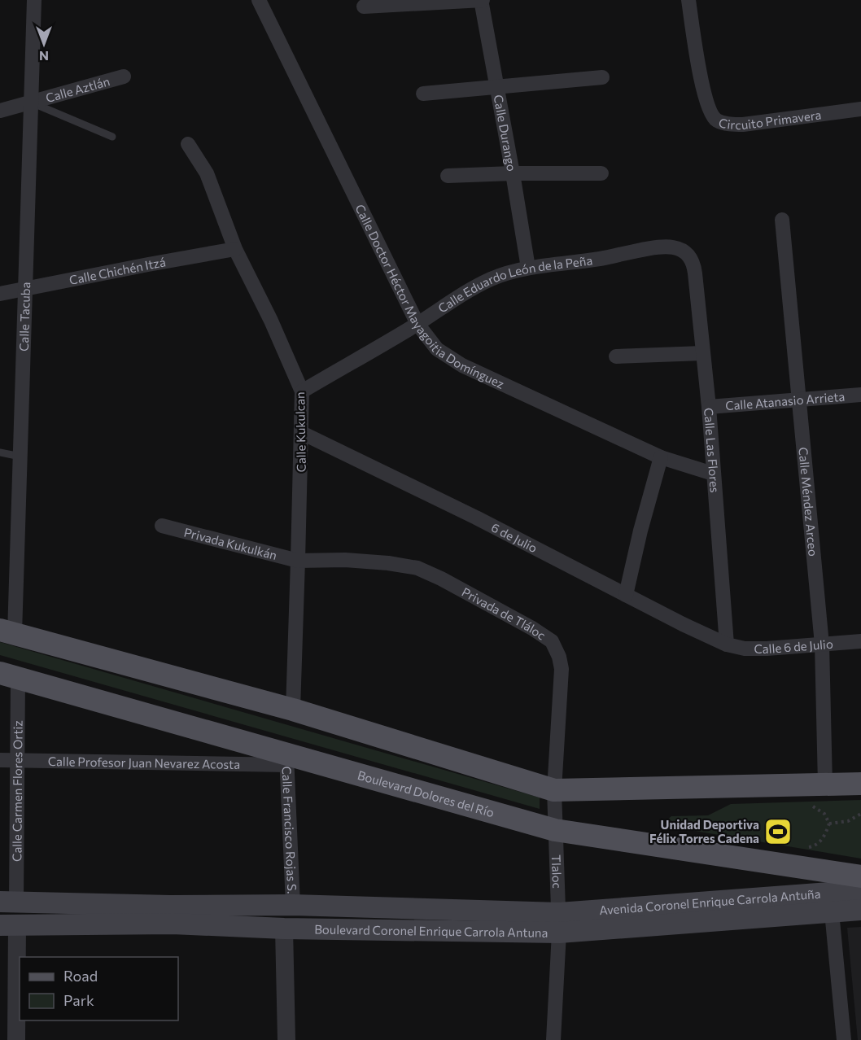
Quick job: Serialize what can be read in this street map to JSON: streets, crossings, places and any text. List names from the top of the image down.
{
  "streets": {
    "main road": ["Boulevard Dolores del Río", "Avenida Coronel Enrique Carrola Antuña", "Boulevard Coronel Enrique Carrola Antuna"],
    "street": [
      "Calle Aztlán",
      "Circuito Primavera",
      "Calle Durango",
      "Calle Chichén Itzá",
      "Calle Eduardo León de la Peña",
      "Calle Doctor Héctor Mayagoitia Domínguez",
      "Calle Tacuba",
      "Calle Atanasio Arrieta",
      "Calle Kukulcan",
      "Calle Las Flores",
      "Calle Méndez Arceo",
      "6 de Julio",
      "Privada Kukulkán",
      "Privada de Tláloc",
      "Calle 6 de Julio",
      "Calle Profesor Juan Nevarez Acosta",
      "Calle Carmen Flores Ortiz",
      "Calle Francisco Rojas S.",
      "Tlaloc"
    ]
  },
  "crossings": [
    ["Calle Aztlán", "Calle Tacuba"],
    ["Calle Durango", "Calle Eduardo León de la Peña"],
    ["Calle Chichén Itzá", "Calle Tacuba"],
    ["Calle Chichén Itzá", "Calle Kukulcan"],
    ["Calle Eduardo León de la Peña", "Calle Doctor Héctor Mayagoitia Domínguez"],
    ["Calle Eduardo León de la Peña", "Calle Kukulcan"],
    ["Calle Eduardo León de la Peña", "Calle Las Flores"],
    ["Calle Doctor Héctor Mayagoitia Domínguez", "Calle Las Flores"],
    ["Calle Atanasio Arrieta", "Calle Las Flores"],
    ["Calle Atanasio Arrieta", "Calle Méndez Arceo"],
    ["Calle Kukulcan", "6 de Julio"],
    ["Calle Kukulcan", "Privada Kukulkán"],
    ["Calle Kukulcan", "Privada de Tláloc"],
    ["Calle Las Flores", "6 de Julio"],
    ["Calle Las Flores", "Calle 6 de Julio"],
    ["Calle Méndez Arceo", "Calle 6 de Julio"],
    ["6 de Julio", "Calle 6 de Julio"],
    ["Privada Kukulkán", "Privada de Tláloc"],
    ["Privada de Tláloc", "Boulevard Dolores del Río"],
    ["Privada de Tláloc", "Tlaloc"],
    ["Calle Profesor Juan Nevarez Acosta", "Calle Carmen Flores Ortiz"],
    ["Calle Profesor Juan Nevarez Acosta", "Boulevard Dolores del Río"],
    ["Calle Profesor Juan Nevarez Acosta", "Calle Francisco Rojas S."],
    ["Calle Carmen Flores Ortiz", "Boulevard Dolores del Río"],
    ["Calle Carmen Flores Ortiz", "Boulevard Coronel Enrique Carrola Antuna"],
    ["Boulevard Dolores del Río", "Calle Francisco Rojas S."],
    ["Boulevard Dolores del Río", "Tlaloc"],
    ["Calle Francisco Rojas S.", "Boulevard Coronel Enrique Carrola Antuna"],
    ["Tlaloc", "Avenida Coronel Enrique Carrola Antuña"],
    ["Tlaloc", "Boulevard Coronel Enrique Carrola Antuna"],
    ["Avenida Coronel Enrique Carrola Antuña", "Boulevard Coronel Enrique Carrola Antuna"]
  ],
  "places": {
    "sports": ["Unidad Deportiva Félix Torres Cadena"]
  },
  "legend": ["Road", "Park"],
  "north": "bottom"
}
